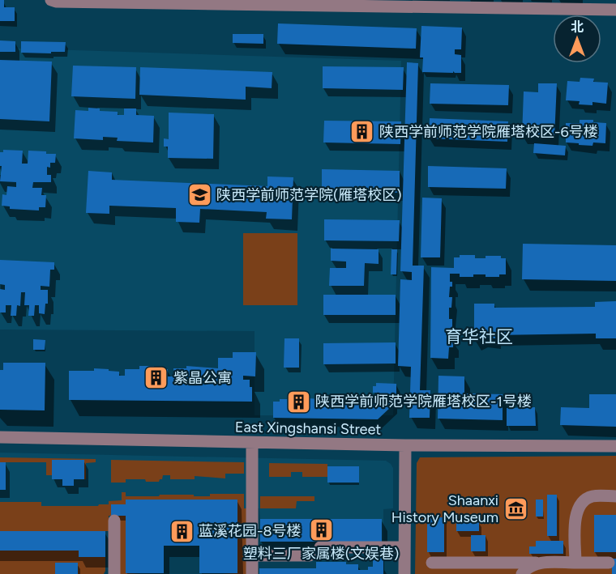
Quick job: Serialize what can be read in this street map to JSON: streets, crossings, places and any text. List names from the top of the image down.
{
  "streets": {
    "street": ["East Xingshansi Street"]
  },
  "districts": ["育华社区"],
  "places": {
    "building": [
      "陕西学前师范学院雁塔校区-6号楼",
      "紫晶公寓",
      "陕西学前师范学院雁塔校区-1号楼",
      "塑料三厂家属楼(文娱巷)",
      "蓝溪花园-8号楼"
    ],
    "school or university": ["陕西学前师范学院(雁塔校区)"],
    "museum": ["Shaanxi History Museum"]
  },
  "north": "top"
}
